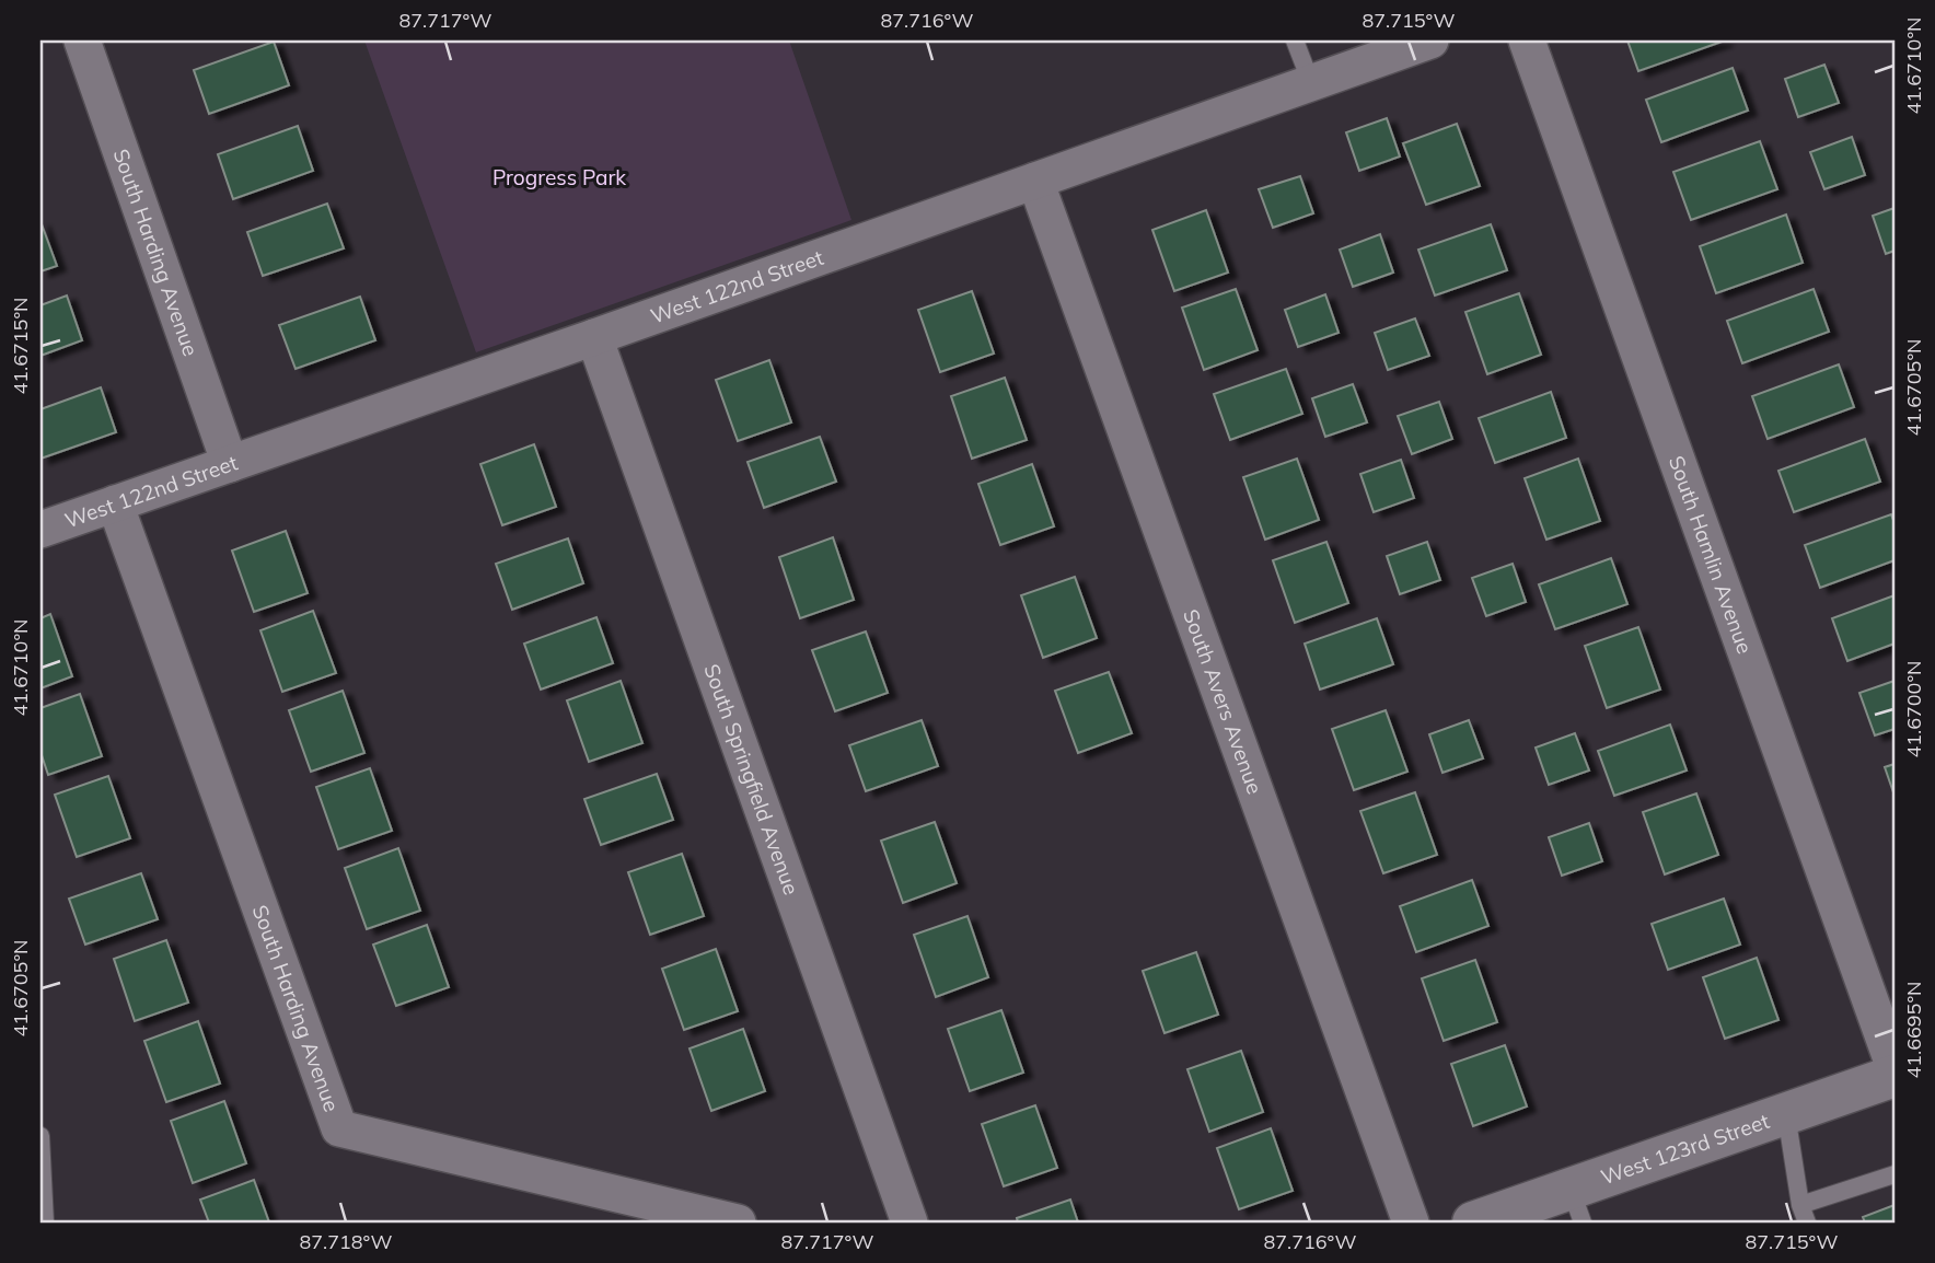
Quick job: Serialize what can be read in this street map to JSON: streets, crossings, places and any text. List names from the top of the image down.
{
  "streets": {
    "street": [
      "South Harding Avenue",
      "West 122nd Street",
      "South Hamlin Avenue",
      "South Avers Avenue",
      "South Springfield Avenue",
      "West 123rd Street"
    ]
  },
  "crossings": [
    ["South Harding Avenue", "West 122nd Street"],
    ["West 122nd Street", "South Avers Avenue"],
    ["West 122nd Street", "South Springfield Avenue"]
  ],
  "parks": ["Progress Park"],
  "coordinates": [
    "87.717°W",
    "87.716°W",
    "87.715°W",
    "41.6710°N",
    "41.6715°N",
    "41.6705°N",
    "41.6700°N",
    "41.6695°N",
    "87.718°W"
  ]
}
